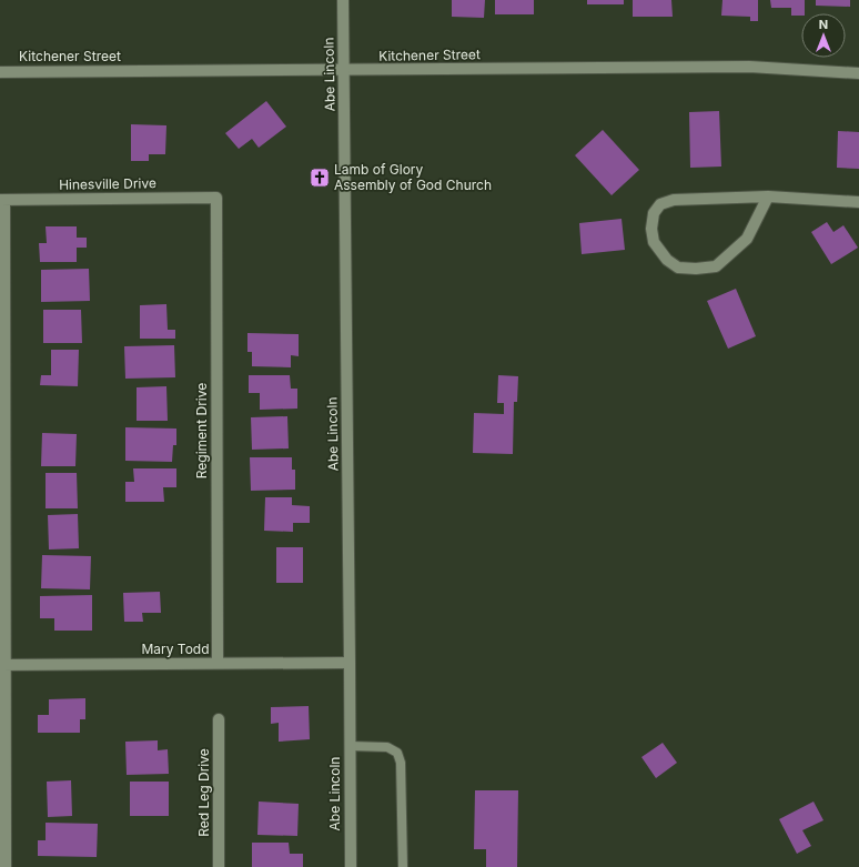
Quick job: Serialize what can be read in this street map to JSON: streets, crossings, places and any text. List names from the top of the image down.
{
  "streets": {
    "street": [
      "Kitchener Street",
      "Abe Lincoln",
      "Hinesville Drive",
      "Regiment Drive",
      "Mary Todd",
      "Red Leg Drive"
    ]
  },
  "crossings": [
    ["Kitchener Street", "Abe Lincoln"],
    ["Abe Lincoln", "Mary Todd"],
    ["Hinesville Drive", "Regiment Drive"],
    ["Regiment Drive", "Mary Todd"]
  ],
  "places": {
    "church": ["Lamb of Glory Assembly of God Church"]
  },
  "north": "top"
}
